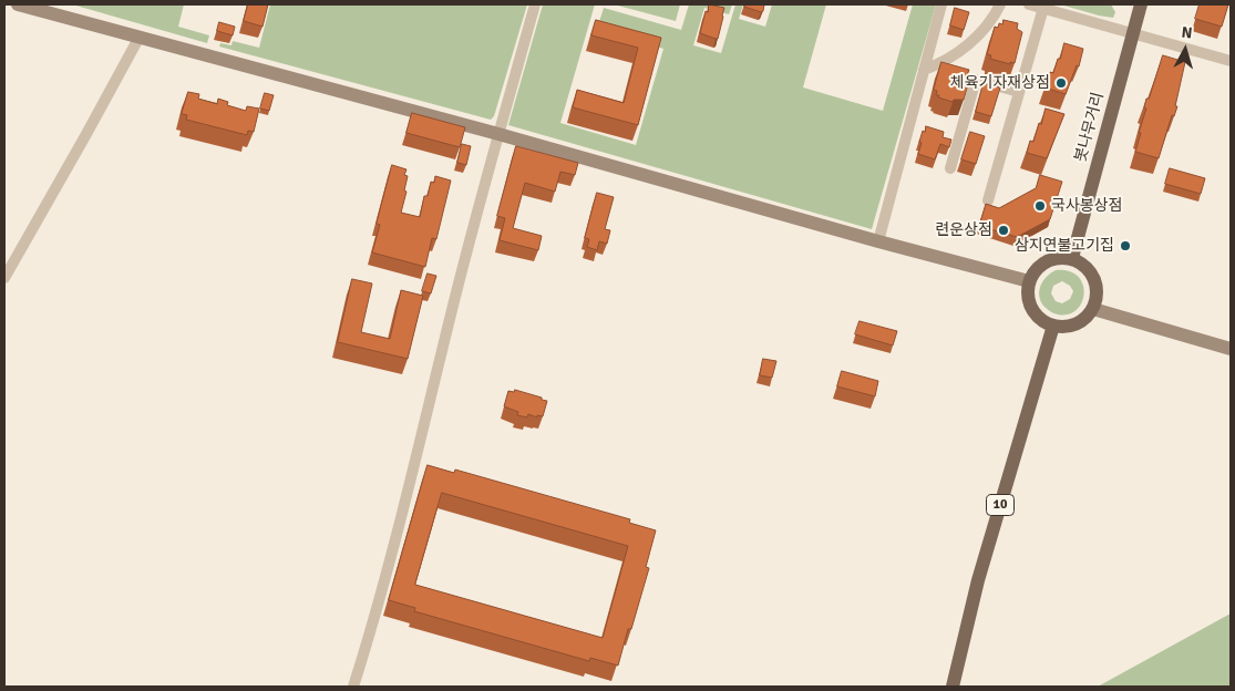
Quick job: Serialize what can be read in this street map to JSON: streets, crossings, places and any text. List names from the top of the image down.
{
  "streets": {
    "main road": ["봇나무거리", "10"]
  },
  "crossings": [
    ["봇나무거리", "10"]
  ],
  "places": [
    "체육기자재상점",
    "국사봉상점",
    "련운상점",
    "삼지연불고기집"
  ],
  "north": "top"
}
